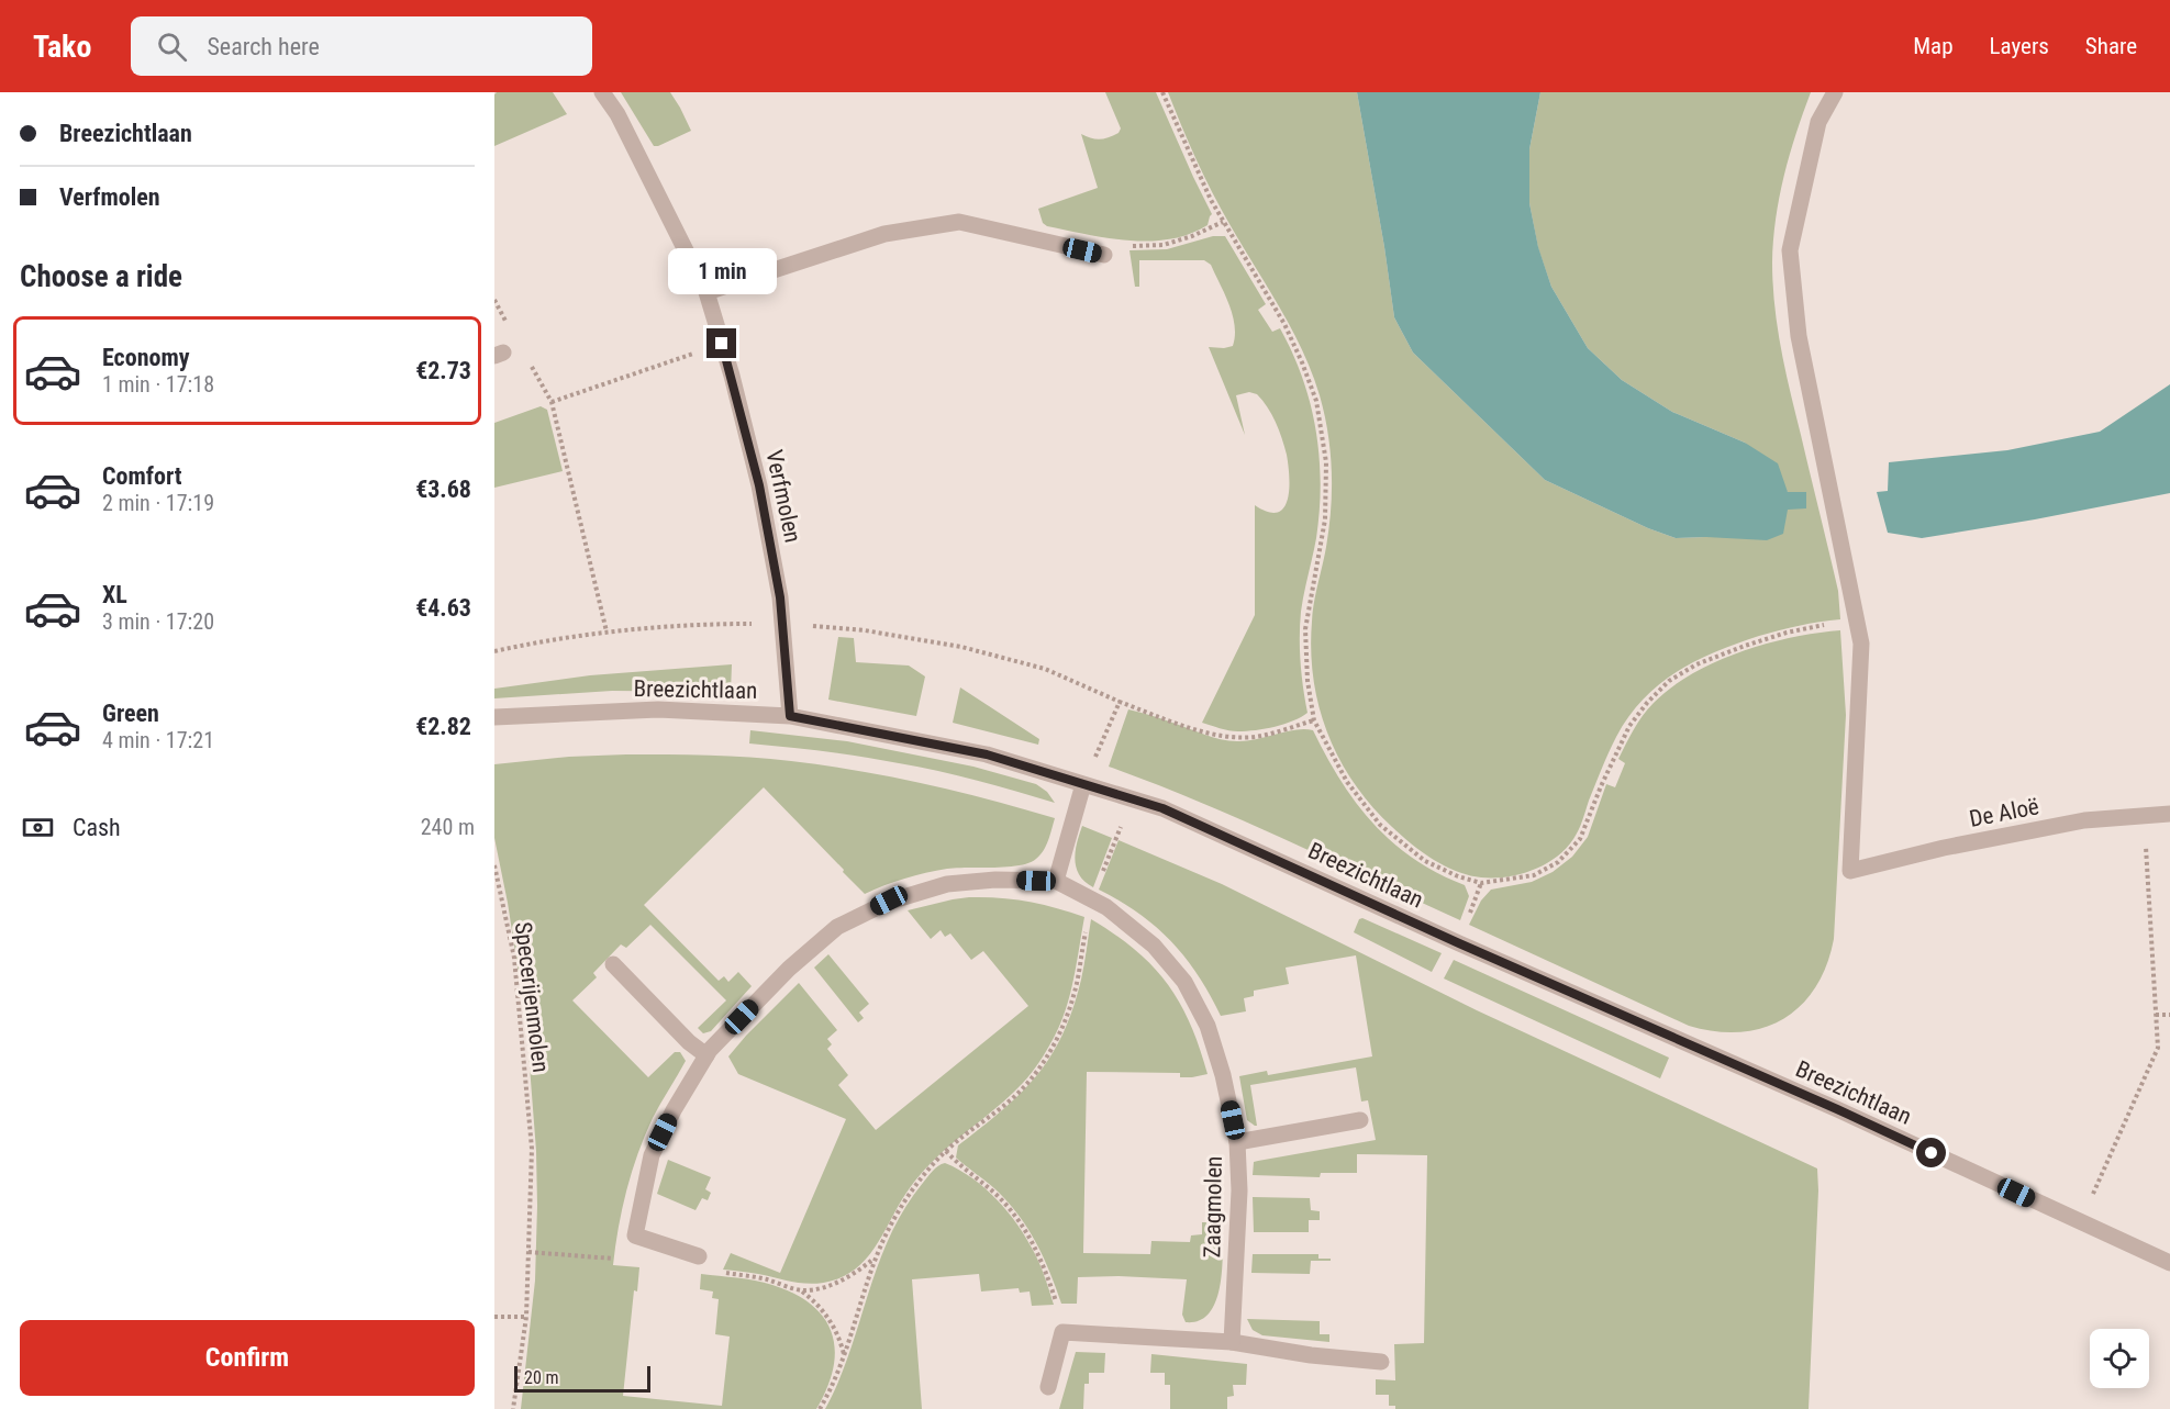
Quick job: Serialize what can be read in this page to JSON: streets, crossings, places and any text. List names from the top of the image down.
{
  "streets": {
    "street": [
      "Verfmolen",
      "Breezichtlaan",
      "De Aloë",
      "Zaagmolen"
    ],
    "path": ["Specerijenmolen"]
  },
  "crossings": [
    ["Verfmolen", "Breezichtlaan"]
  ],
  "scale_bar": "20 m",
  "page": {
    "header": "Tako",
    "search": "Search here",
    "nav": ["Map", "Layers", "Share"],
    "banner": ["Breezichtlaan", "Verfmolen"],
    "heading": "Choose a ride",
    "bubble": "1 min",
    "list": [
      {
        "name": "Economy",
        "note": "1 min · 17:18",
        "value": "€2.73"
      },
      {
        "name": "Comfort",
        "note": "2 min · 17:19",
        "value": "€3.68"
      },
      {
        "name": "XL",
        "note": "3 min · 17:20",
        "value": "€4.63"
      },
      {
        "name": "Green",
        "note": "4 min · 17:21",
        "value": "€2.82"
      }
    ],
    "pay": ["Cash", "240 m"],
    "buttons": "Confirm",
    "scale": "20 m"
  }
}
